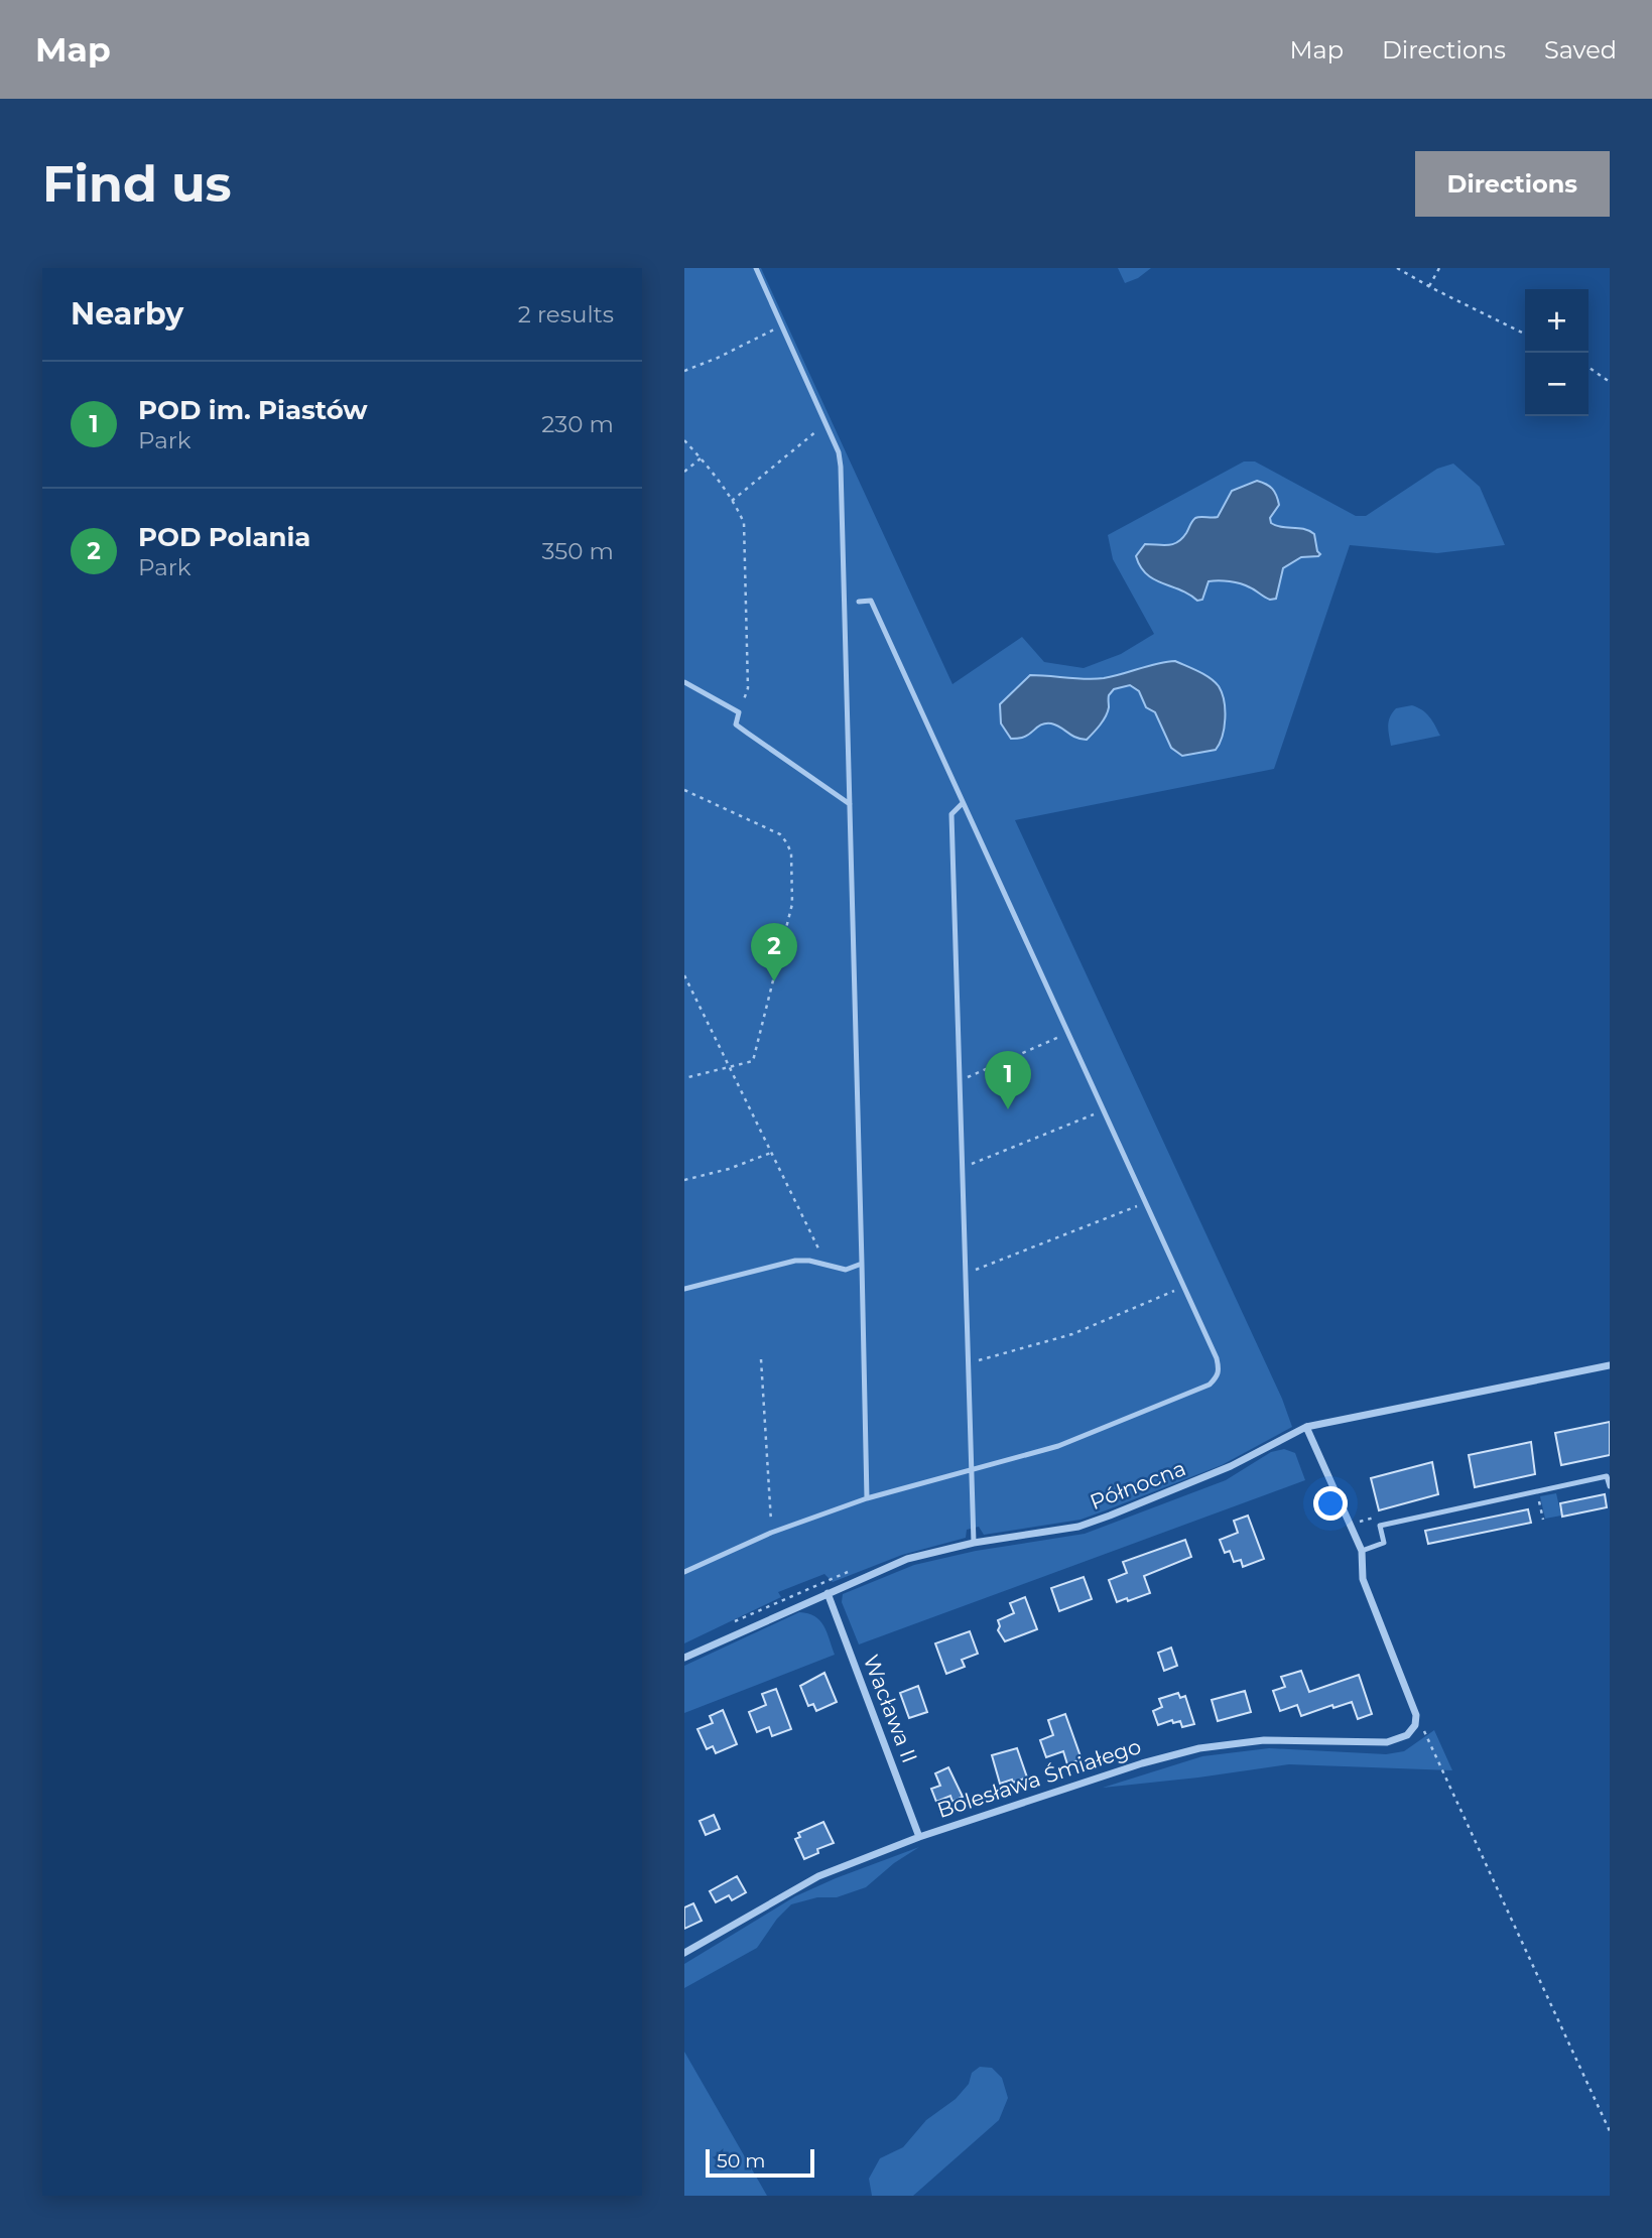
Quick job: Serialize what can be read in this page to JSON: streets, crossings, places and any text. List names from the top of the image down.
{
  "streets": {
    "street": ["Północna", "Wacława II", "Bolesława Śmiałego"]
  },
  "crossings": [
    ["Północna", "Wacława II"],
    ["Wacława II", "Bolesława Śmiałego"]
  ],
  "scale_bar": "50 m",
  "page": {
    "header": "Map",
    "nav": ["Map", "Directions", "Saved"],
    "buttons": "Directions",
    "title": "Find us",
    "heading": ["Nearby", "2 results"],
    "map_buttons": ["+", "−"],
    "list": [
      {
        "mark": "1",
        "name": "POD im. Piastów",
        "note": "Park",
        "value": "230 m"
      },
      {
        "mark": "2",
        "name": "POD Polania",
        "note": "Park",
        "value": "350 m"
      }
    ],
    "pins": ["2", "1"],
    "scale": "50 m"
  }
}
